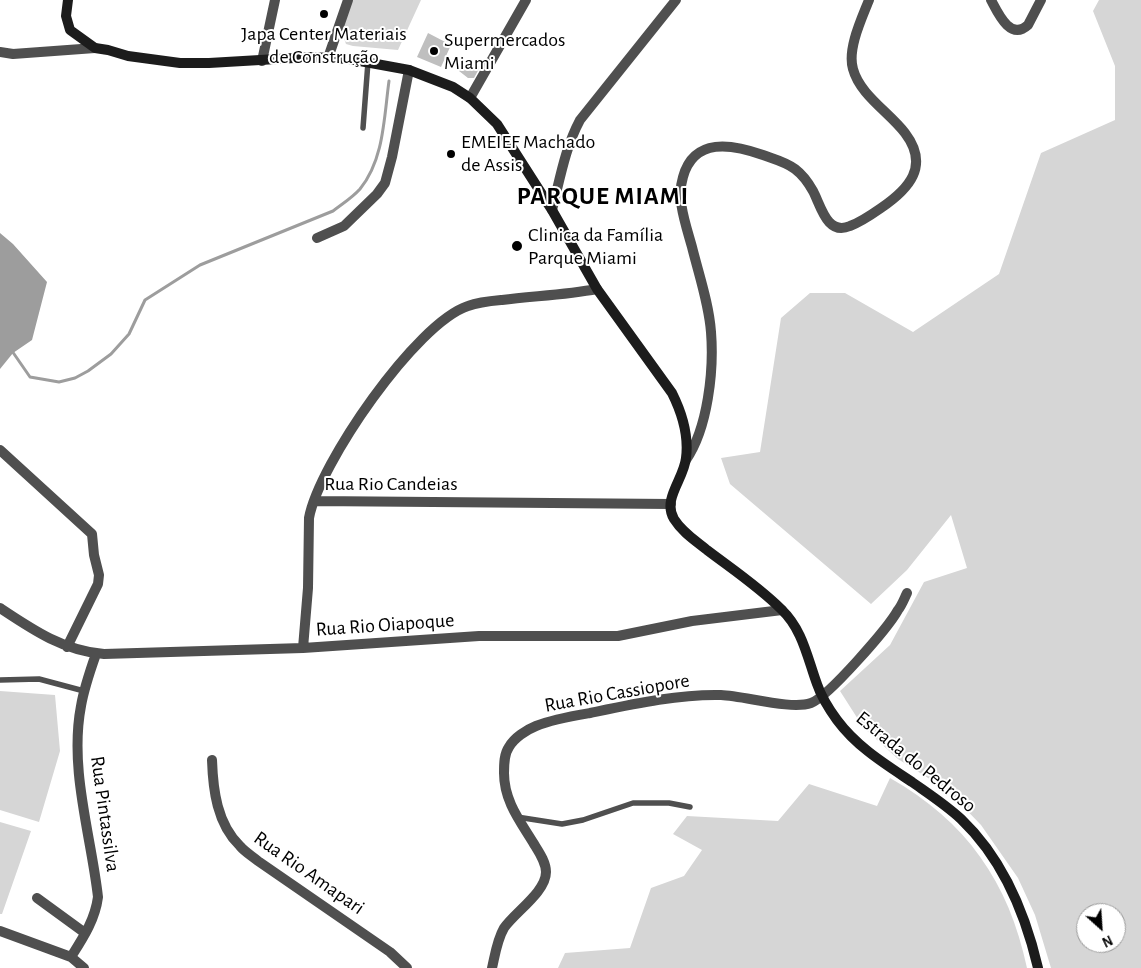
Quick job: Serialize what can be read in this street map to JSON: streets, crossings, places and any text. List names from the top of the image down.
{
  "streets": {
    "main road": ["Estrada do Pedroso"],
    "street": [
      "Rua Rio Candeias",
      "Rua Rio Oiapoque",
      "Rua Rio Cassiopore",
      "Rua Pintassilva",
      "Rua Rio Amapari"
    ]
  },
  "crossings": [
    ["Rua Rio Candeias", "Estrada do Pedroso"],
    ["Rua Rio Oiapoque", "Estrada do Pedroso"],
    ["Rua Rio Oiapoque", "Rua Pintassilva"],
    ["Rua Rio Cassiopore", "Estrada do Pedroso"]
  ],
  "districts": ["PARQUE MIAMI"],
  "places": [
    "Japa Center Materiais de Construção",
    "Supermercados Miami",
    "EMEIEF Machado de Assis",
    "Clinica da Família Parque Miami"
  ],
  "north": "bottom right"
}
